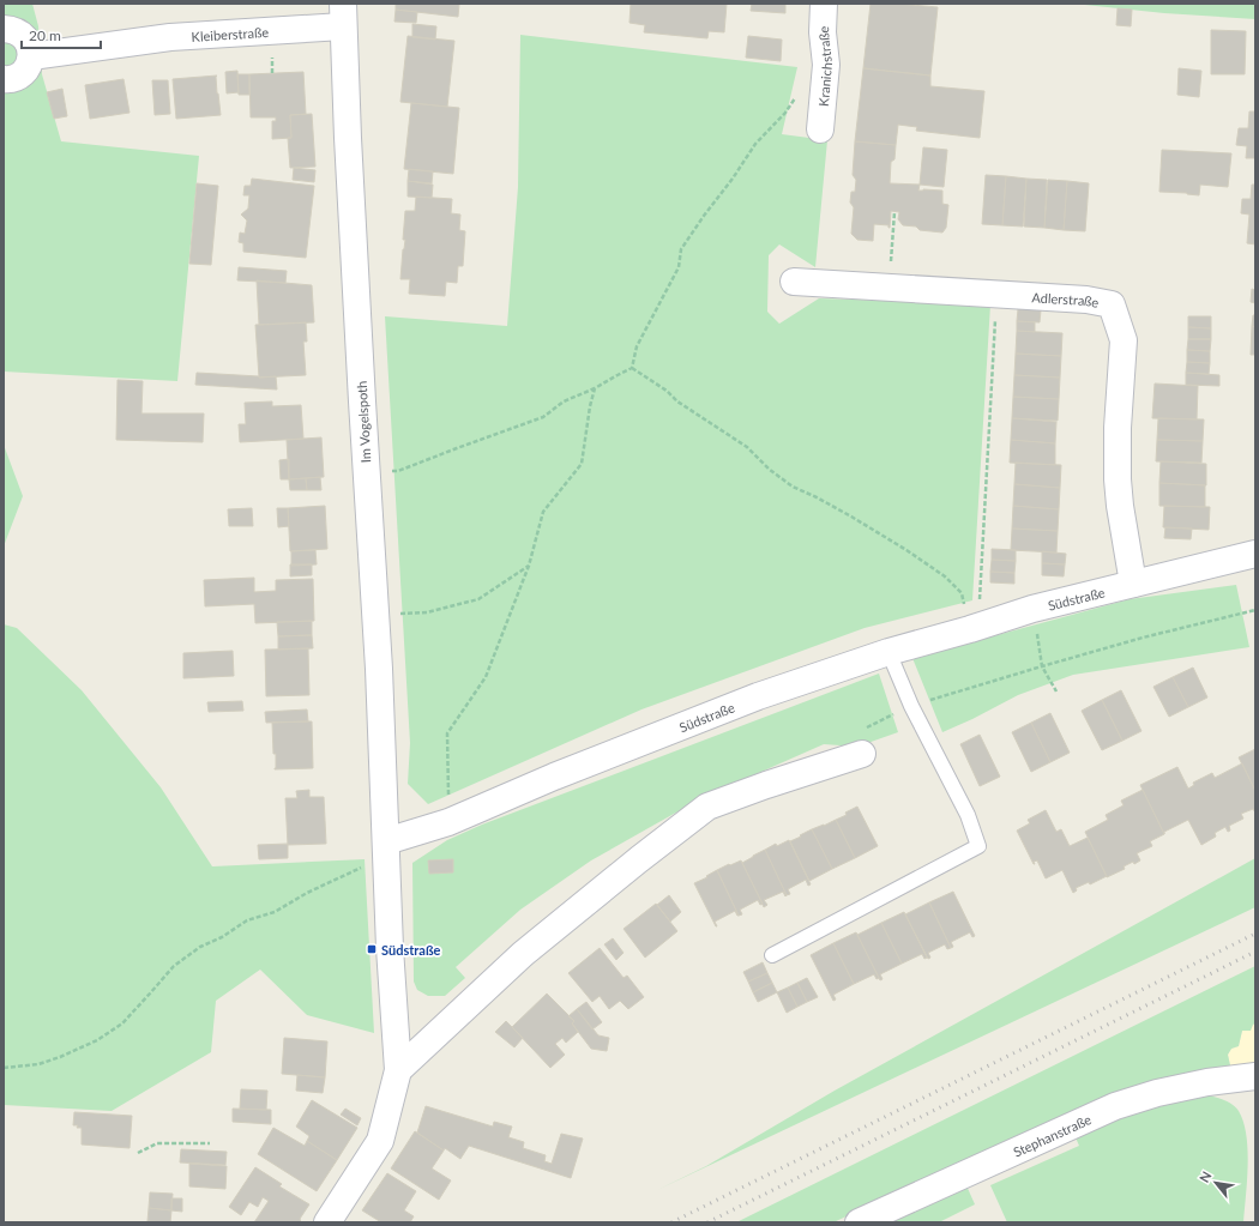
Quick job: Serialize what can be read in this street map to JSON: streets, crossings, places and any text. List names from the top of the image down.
{
  "streets": {
    "street": [
      "Kleiberstraße",
      "Kranichstraße",
      "Adlerstraße",
      "Im Vogelspoth",
      "Südstraße",
      "Stephanstraße"
    ]
  },
  "crossings": [
    ["Kleiberstraße", "Im Vogelspoth"],
    ["Adlerstraße", "Südstraße"],
    ["Im Vogelspoth", "Südstraße"]
  ],
  "places": {
    "transit": ["Südstraße"]
  },
  "scale_bar": "20 m",
  "north": "top left"
}
